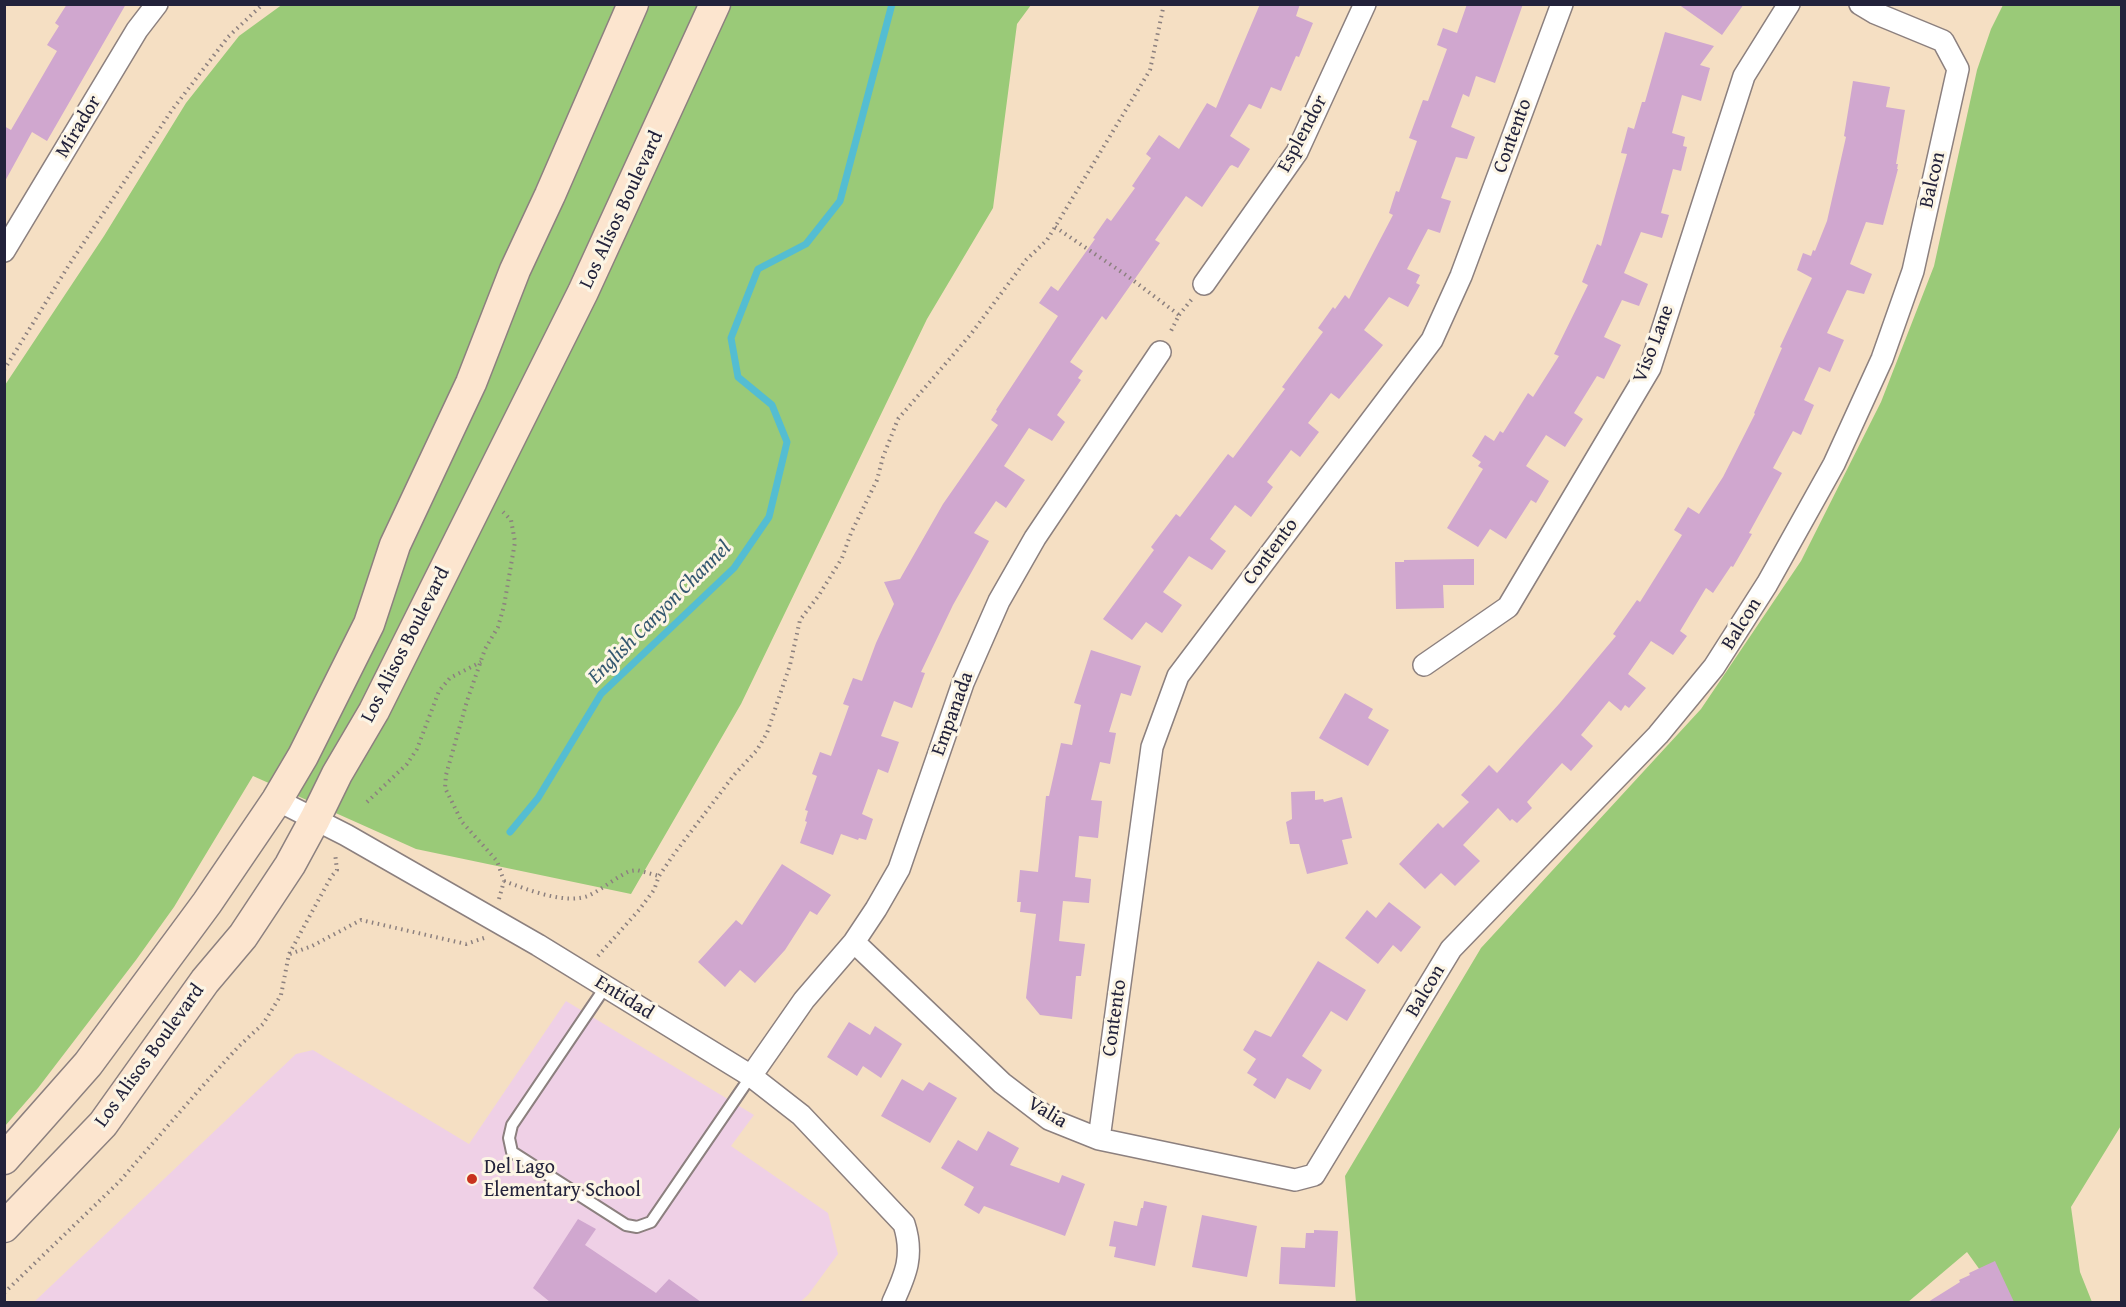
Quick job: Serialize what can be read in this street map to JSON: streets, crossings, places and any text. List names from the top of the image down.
{
  "streets": {
    "main road": ["Los Alisos Boulevard"],
    "street": [
      "Mirador",
      "Esplendor",
      "Contento",
      "Balcon",
      "Viso Lane",
      "Empanada",
      "Entidad",
      "Valia"
    ]
  },
  "crossings": [
    ["Contento", "Valia"],
    ["Balcon", "Valia"],
    ["Los Alisos Boulevard", "Entidad"],
    ["Empanada", "Entidad"],
    ["Empanada", "Valia"]
  ],
  "water": ["English Canyon Channel"],
  "places": ["Del Lago Elementary School"]
}
